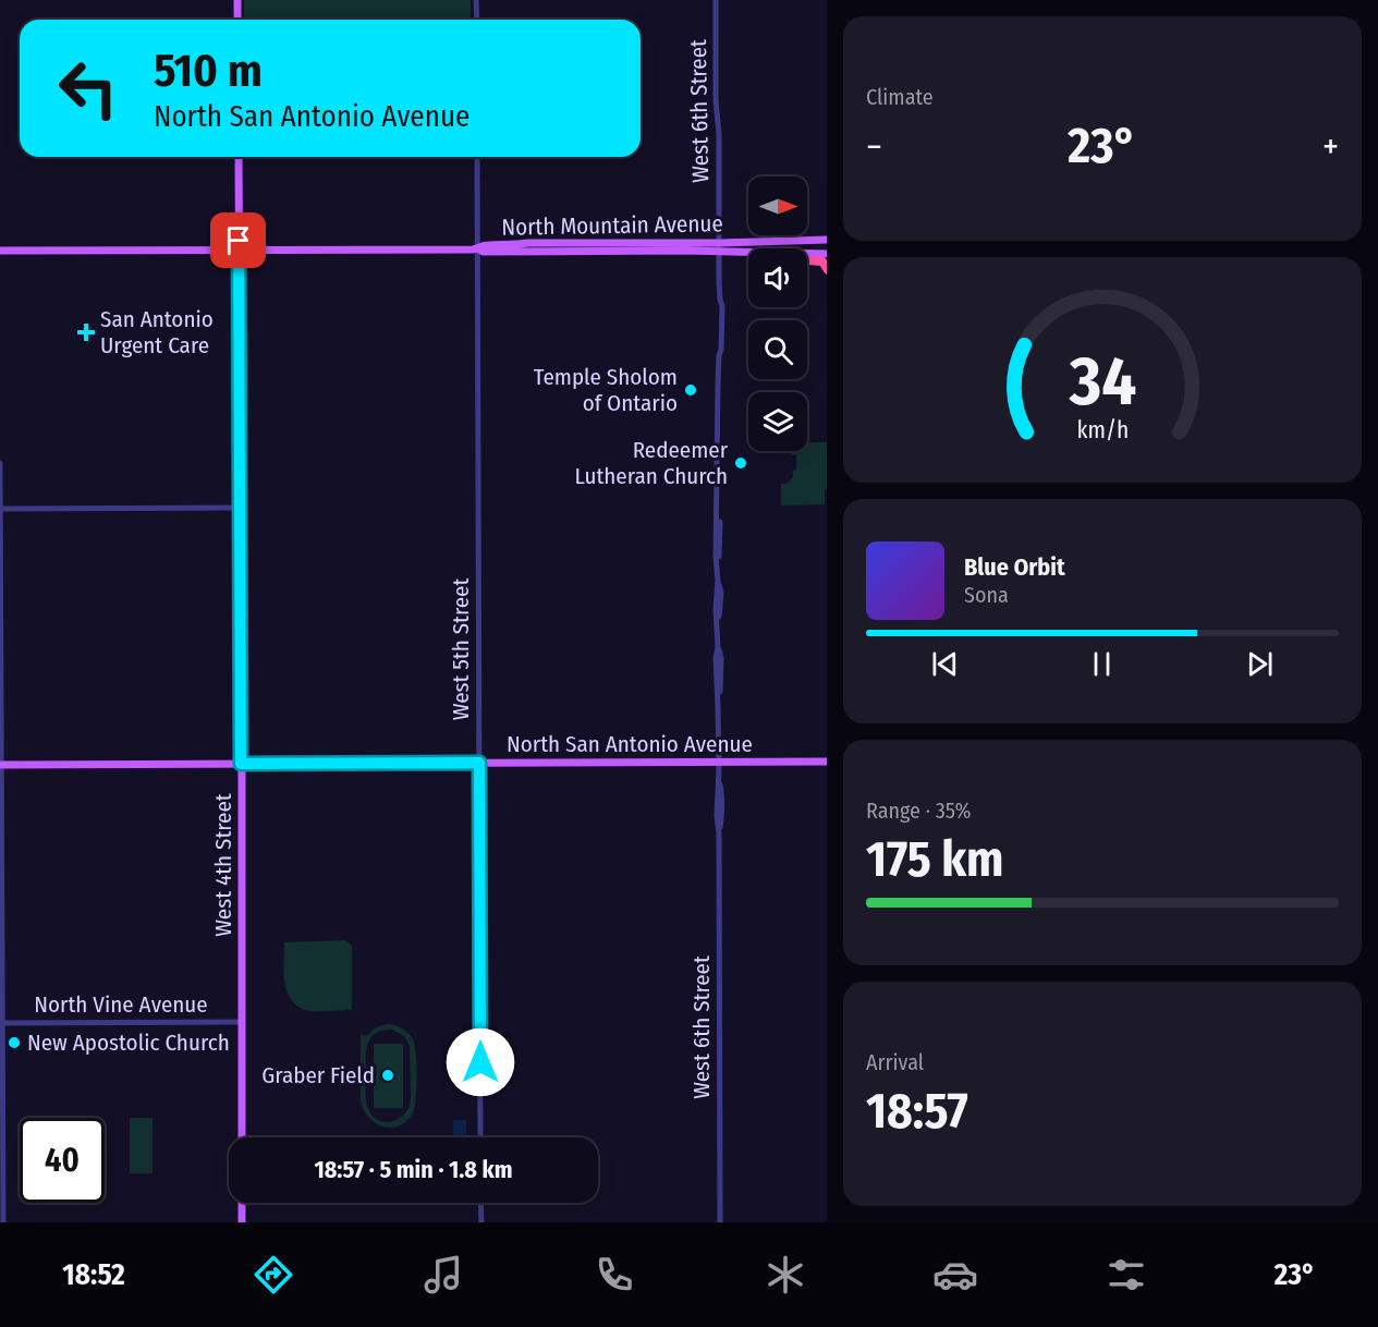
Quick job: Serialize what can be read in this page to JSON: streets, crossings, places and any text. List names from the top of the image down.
{
  "streets": {
    "main road": ["North Mountain Avenue", "North San Antonio Avenue", "West 4th Street"],
    "street": ["West 6th Street", "West 5th Street", "North Vine Avenue"]
  },
  "crossings": [
    ["West 6th Street", "North Mountain Avenue"],
    ["West 6th Street", "North San Antonio Avenue"],
    ["North Mountain Avenue", "West 5th Street"],
    ["North Mountain Avenue", "West 4th Street"],
    ["West 5th Street", "North San Antonio Avenue"],
    ["North San Antonio Avenue", "West 4th Street"],
    ["West 4th Street", "North Vine Avenue"]
  ],
  "places": {
    "health": ["San Antonio Urgent Care"],
    "other": [
      "Temple Sholom of Ontario",
      "Redeemer Lutheran Church",
      "New Apostolic Church",
      "Graber Field"
    ]
  },
  "north": "right",
  "page": {
    "tile": [
      "Climate",
      ["Range · 35%", "175 km"],
      ["Arrival", "18:57"]
    ],
    "turn": ["510 m", "North San Antonio Avenue"],
    "heat": ["−", "23°", "+"],
    "song": ["Blue Orbit", "Sona"],
    "limit": "40",
    "trip": "18:57 · 5 min · 1.8 km",
    "tabs": ["18:52", "23°"],
    "gauge": ["34", "km/h"]
  }
}
